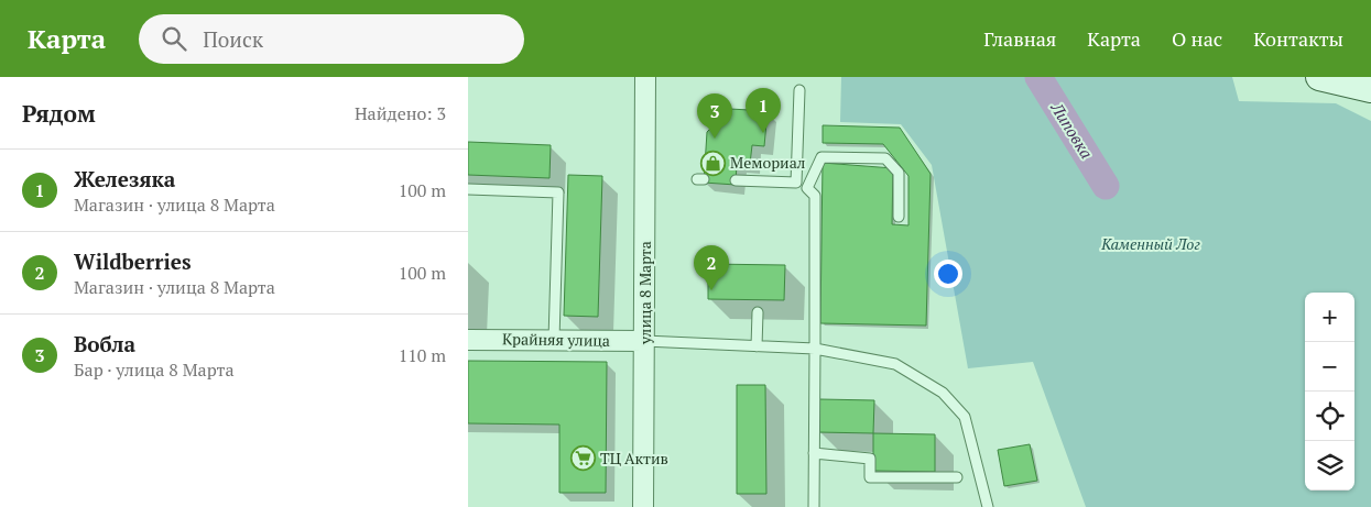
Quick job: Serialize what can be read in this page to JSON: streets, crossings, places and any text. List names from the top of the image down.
{
  "streets": {
    "street": ["улица 8 Марта", "Крайняя улица"]
  },
  "crossings": [
    ["улица 8 Марта", "Крайняя улица"]
  ],
  "water": ["Липовка"],
  "parks": ["Каменный Лог"],
  "places": {
    "shop": ["Мемориал"],
    "supermarket": ["ТЦ Актив"]
  },
  "page": {
    "header": "Карта",
    "search": "Поиск",
    "nav": [
      "Главная",
      "Карта",
      "О нас",
      "Контакты"
    ],
    "heading": ["Рядом", "Найдено: 3"],
    "pins": ["1", "3", "2"],
    "list": [
      {
        "mark": "1",
        "name": "Железяка",
        "note": "Магазин · улица 8 Марта",
        "value": "100 m"
      },
      {
        "mark": "2",
        "name": "Wildberries",
        "note": "Магазин · улица 8 Марта",
        "value": "100 m"
      },
      {
        "mark": "3",
        "name": "Вобла",
        "note": "Бар · улица 8 Марта",
        "value": "110 m"
      }
    ],
    "map_buttons": ["+", "−"]
  }
}
